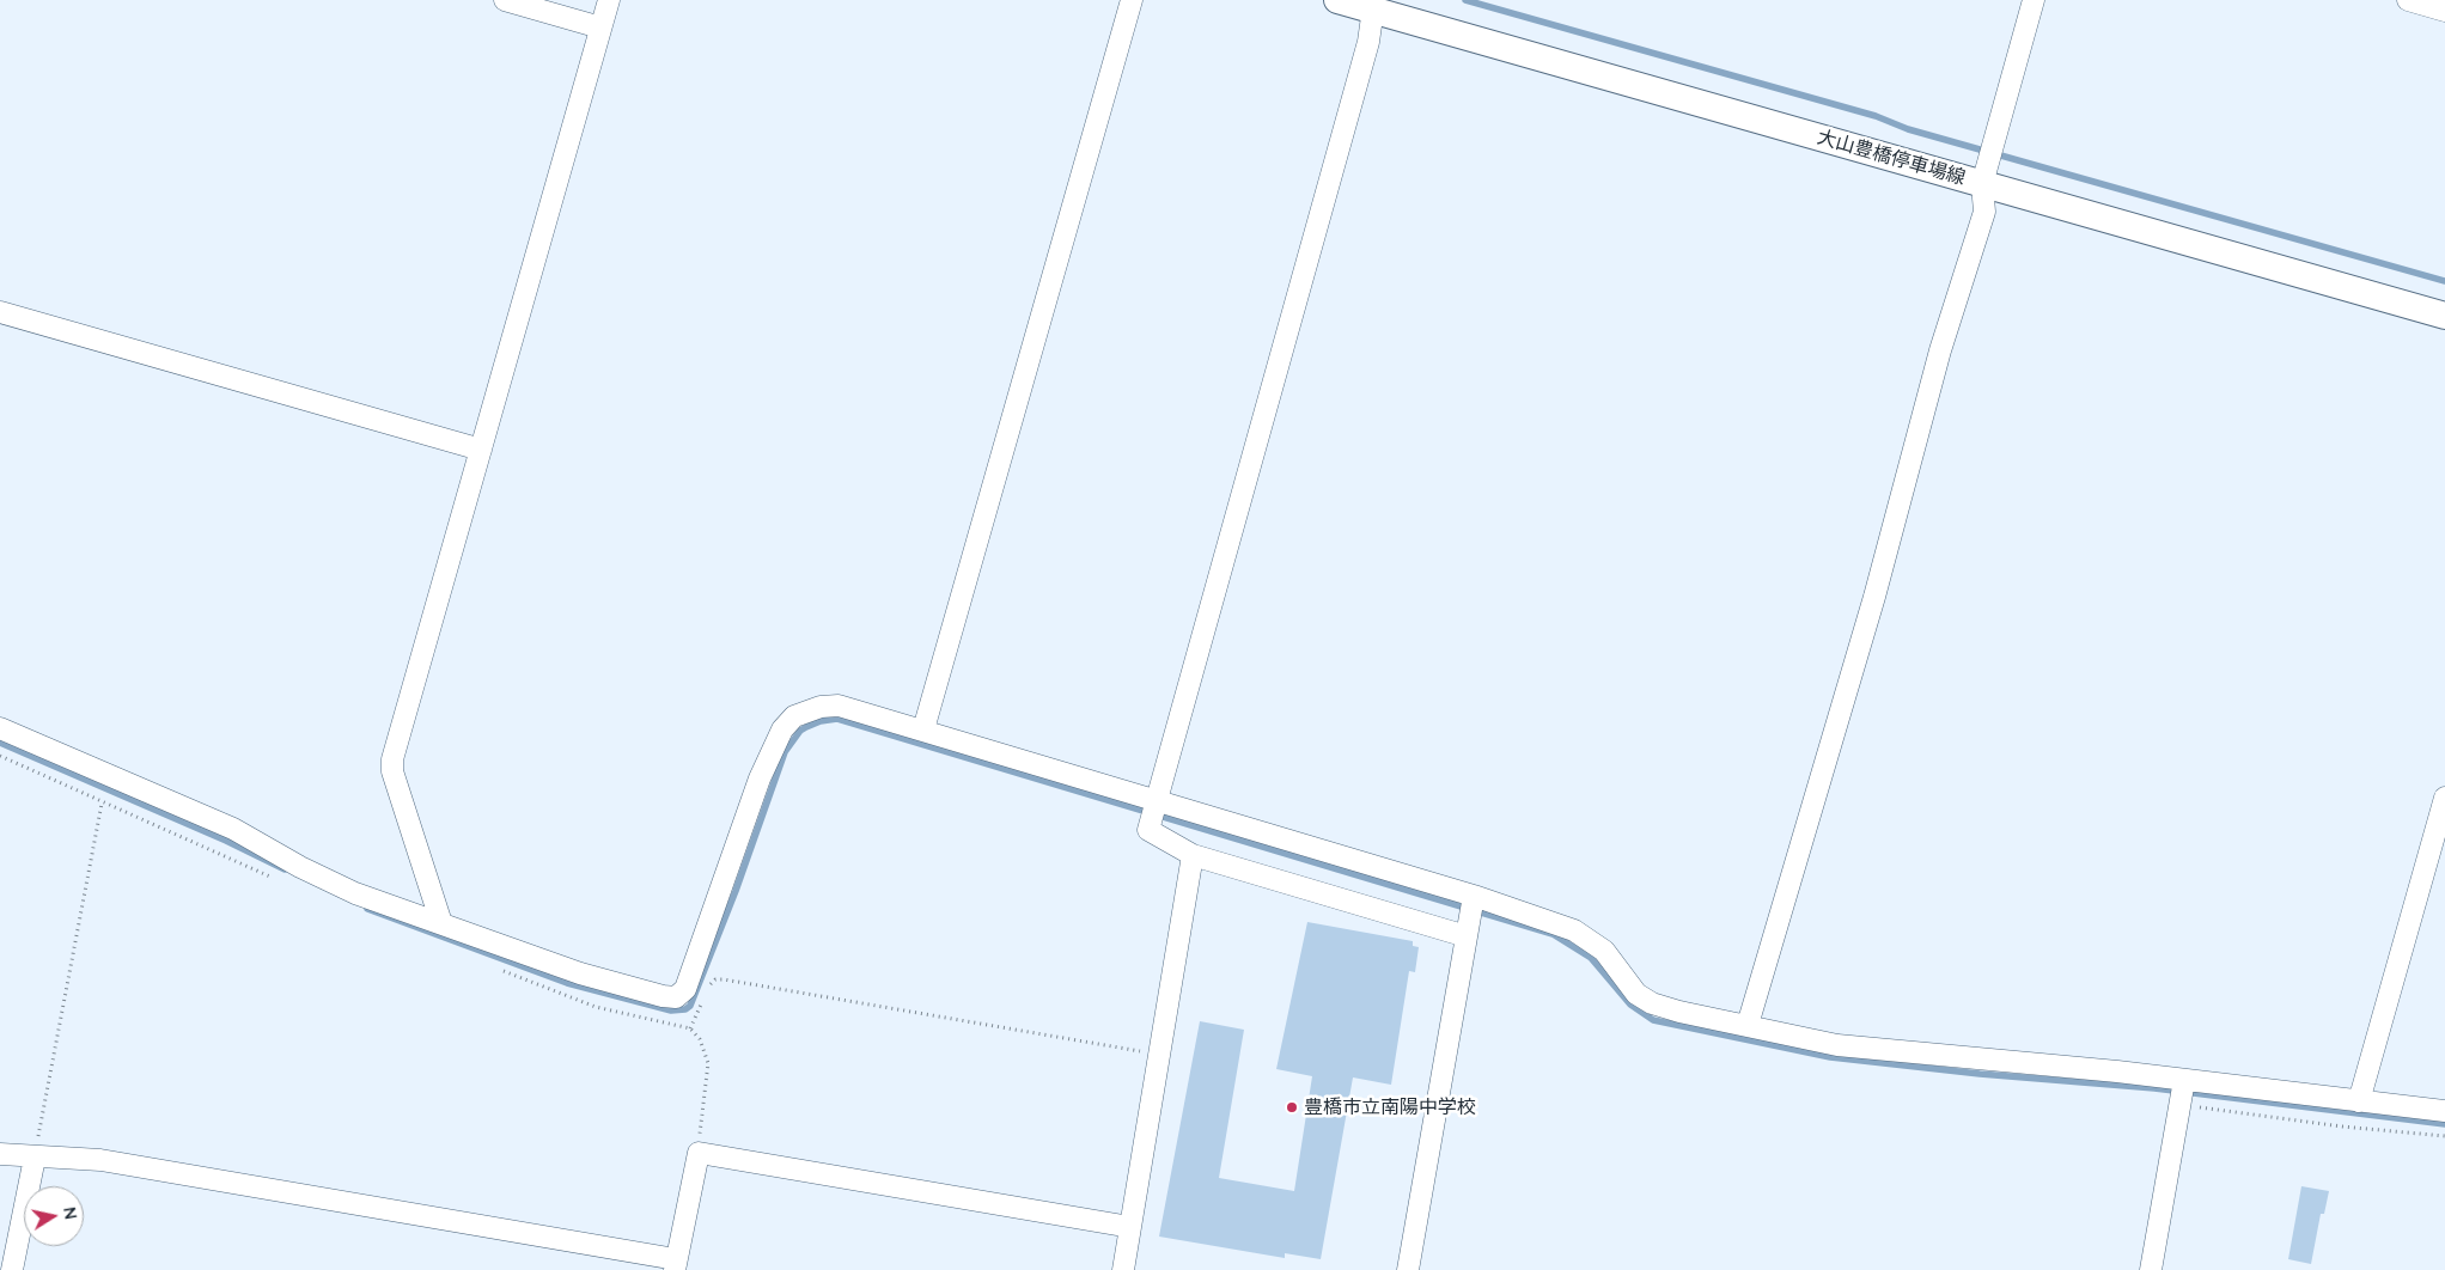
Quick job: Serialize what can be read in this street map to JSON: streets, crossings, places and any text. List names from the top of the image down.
{
  "streets": {
    "main road": ["大山豊橋停車場線"]
  },
  "places": ["豊橋市立南陽中学校"],
  "north": "right"
}
